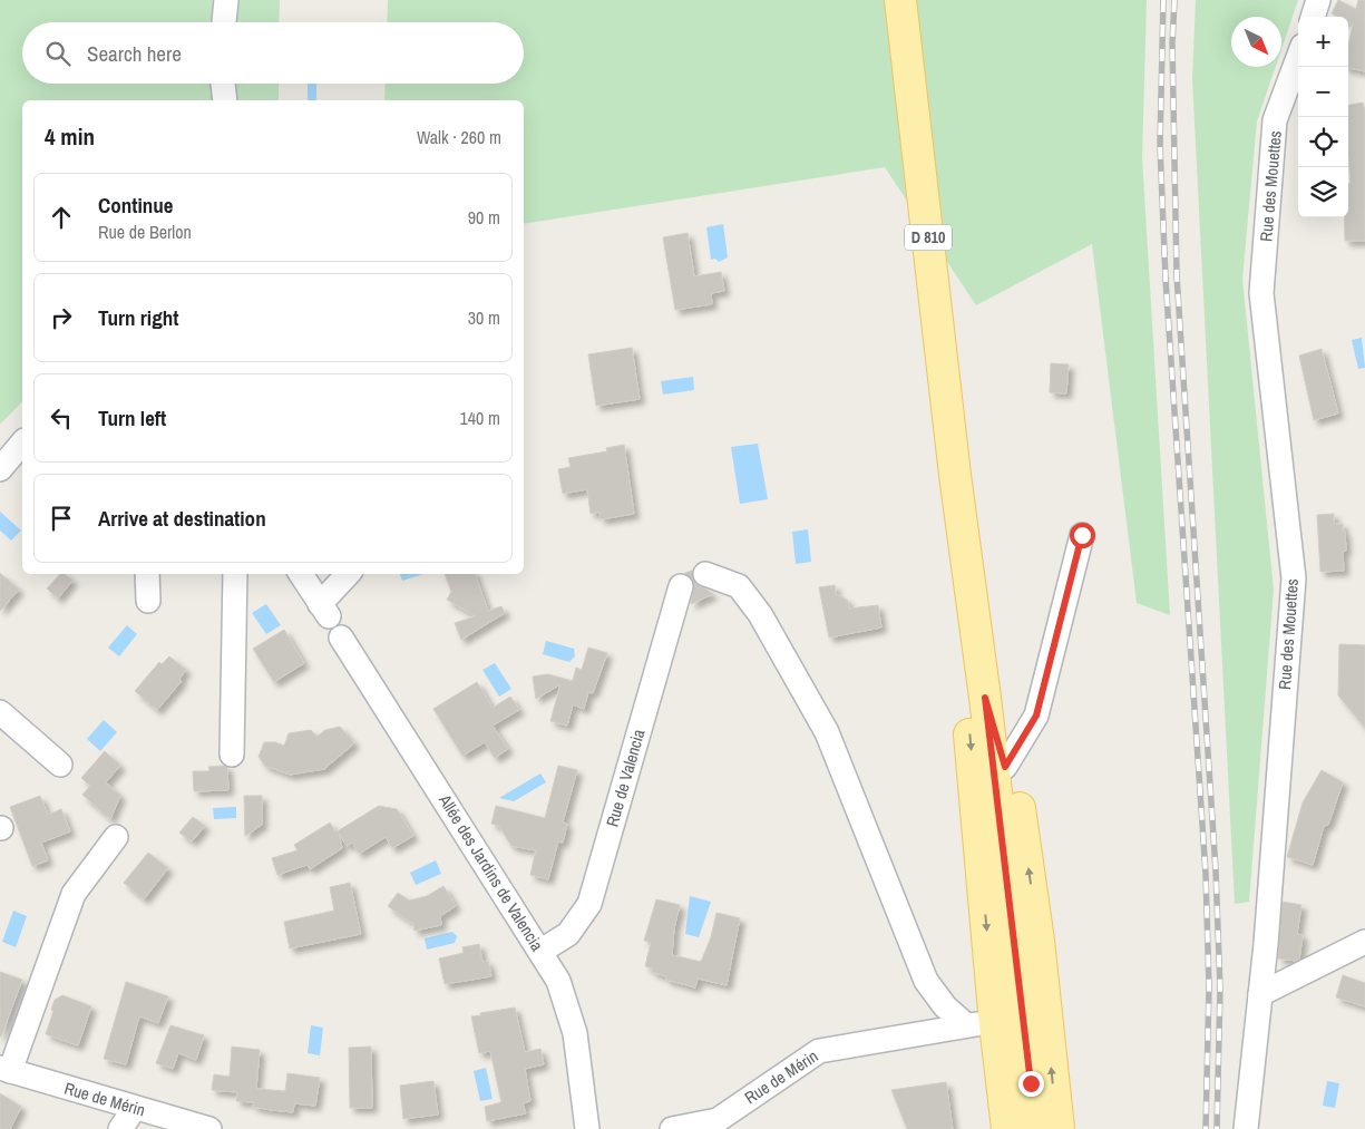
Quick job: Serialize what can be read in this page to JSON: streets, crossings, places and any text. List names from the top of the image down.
{
  "streets": {
    "main road": ["D 810"],
    "street": [
      "Rue des Mouettes",
      "Rue de Valencia",
      "Allée des Jardins de Valencia",
      "Rue de Mérin"
    ]
  },
  "crossings": [
    ["Rue de Valencia", "Allée des Jardins de Valencia"]
  ],
  "north": "bottom right",
  "page": {
    "map_buttons": ["+", "−"],
    "search": "Search here",
    "heading": ["4 min", "Walk · 260 m"],
    "list": [
      ["Continue", "Rue de Berlon", "90 m"],
      ["Turn right", "30 m"],
      ["Turn left", "140 m"],
      "Arrive at destination"
    ]
  }
}
